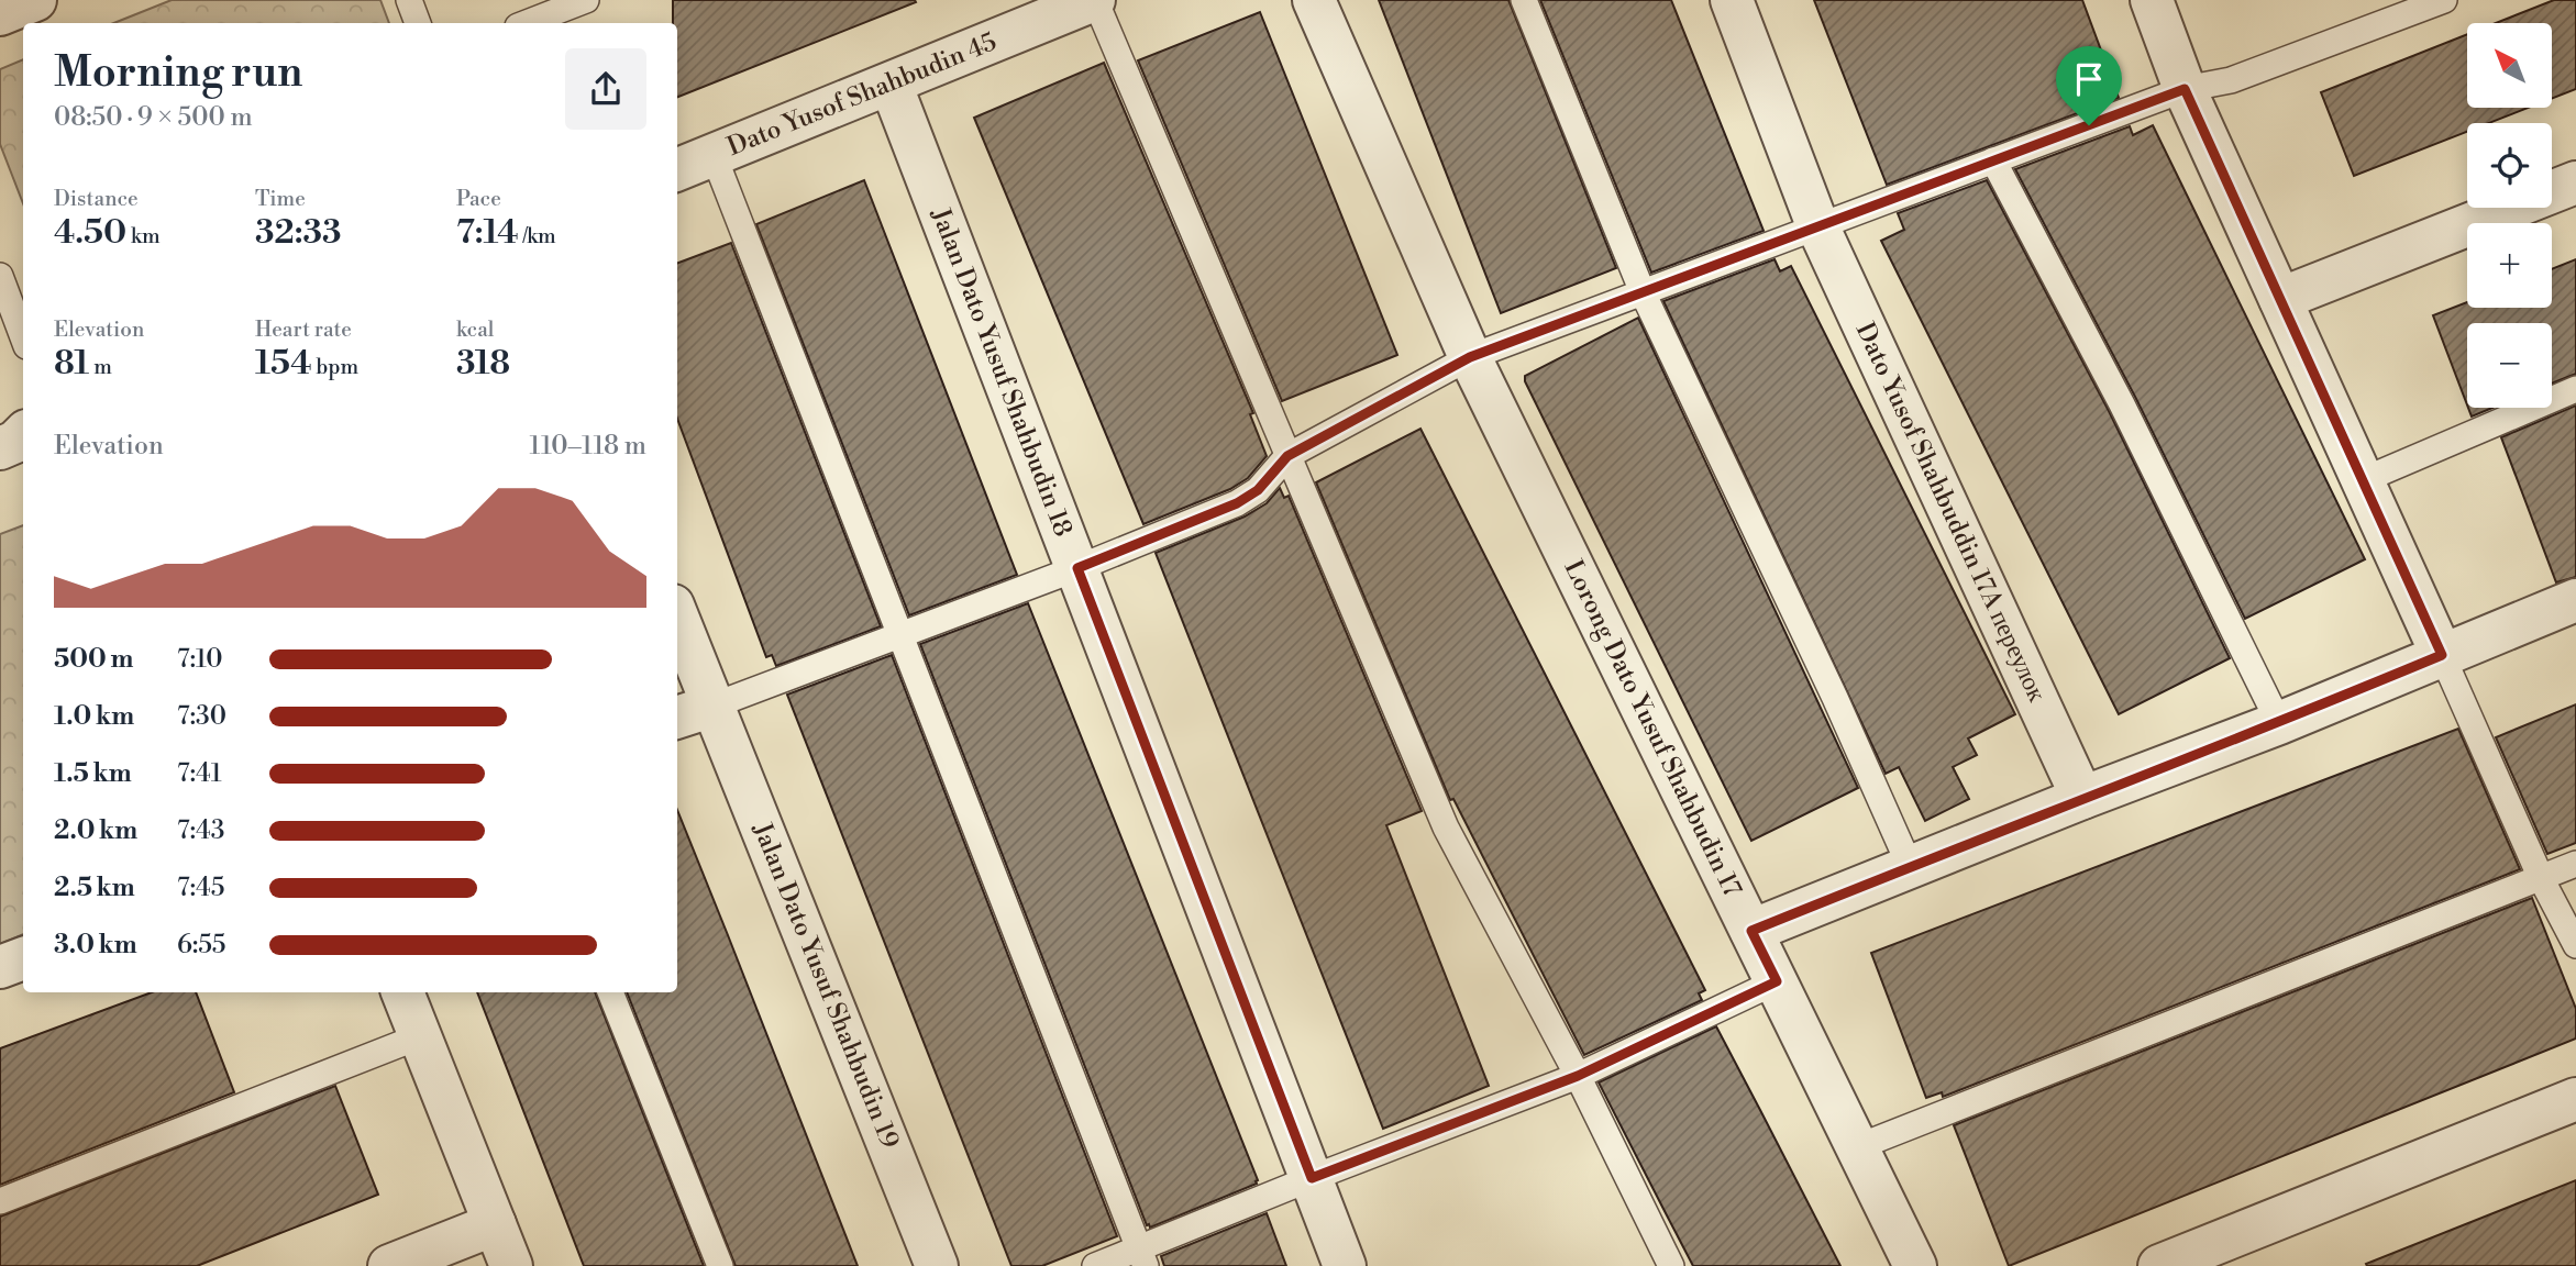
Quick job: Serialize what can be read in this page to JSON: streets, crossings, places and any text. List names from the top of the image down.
{
  "streets": {
    "street": [
      "Dato Yusof Shahbudin 45",
      "Jalan Dato Yusuf Shahbudin 18",
      "Dato Yusof Shahbuddin 17A переулок",
      "Lorong Dato Yusuf Shahbudin 17",
      "Jalan Dato Yusuf Shahbudin 19"
    ]
  },
  "crossings": [
    ["Dato Yusof Shahbudin 45", "Jalan Dato Yusuf Shahbudin 18"]
  ],
  "north": "top left",
  "page": {
    "map_buttons": ["+", "−"],
    "heading": ["Morning run", "08:50 · 9 × 500 m"],
    "stats": [
      ["Distance", "4.50 km"],
      ["Time", "32:33"],
      ["Pace", "7:14 /km"],
      ["Elevation", "81 m"],
      ["Heart rate", "154 bpm"],
      ["kcal", "318"]
    ],
    "chart": ["Elevation", "110–118 m"],
    "list": [
      {
        "name": "500 m",
        "note": "7:10"
      },
      {
        "name": "1.0 km",
        "note": "7:30"
      },
      {
        "name": "1.5 km",
        "note": "7:41"
      },
      {
        "name": "2.0 km",
        "note": "7:43"
      },
      {
        "name": "2.5 km",
        "note": "7:45"
      },
      {
        "name": "3.0 km",
        "note": "6:55"
      }
    ]
  }
}
